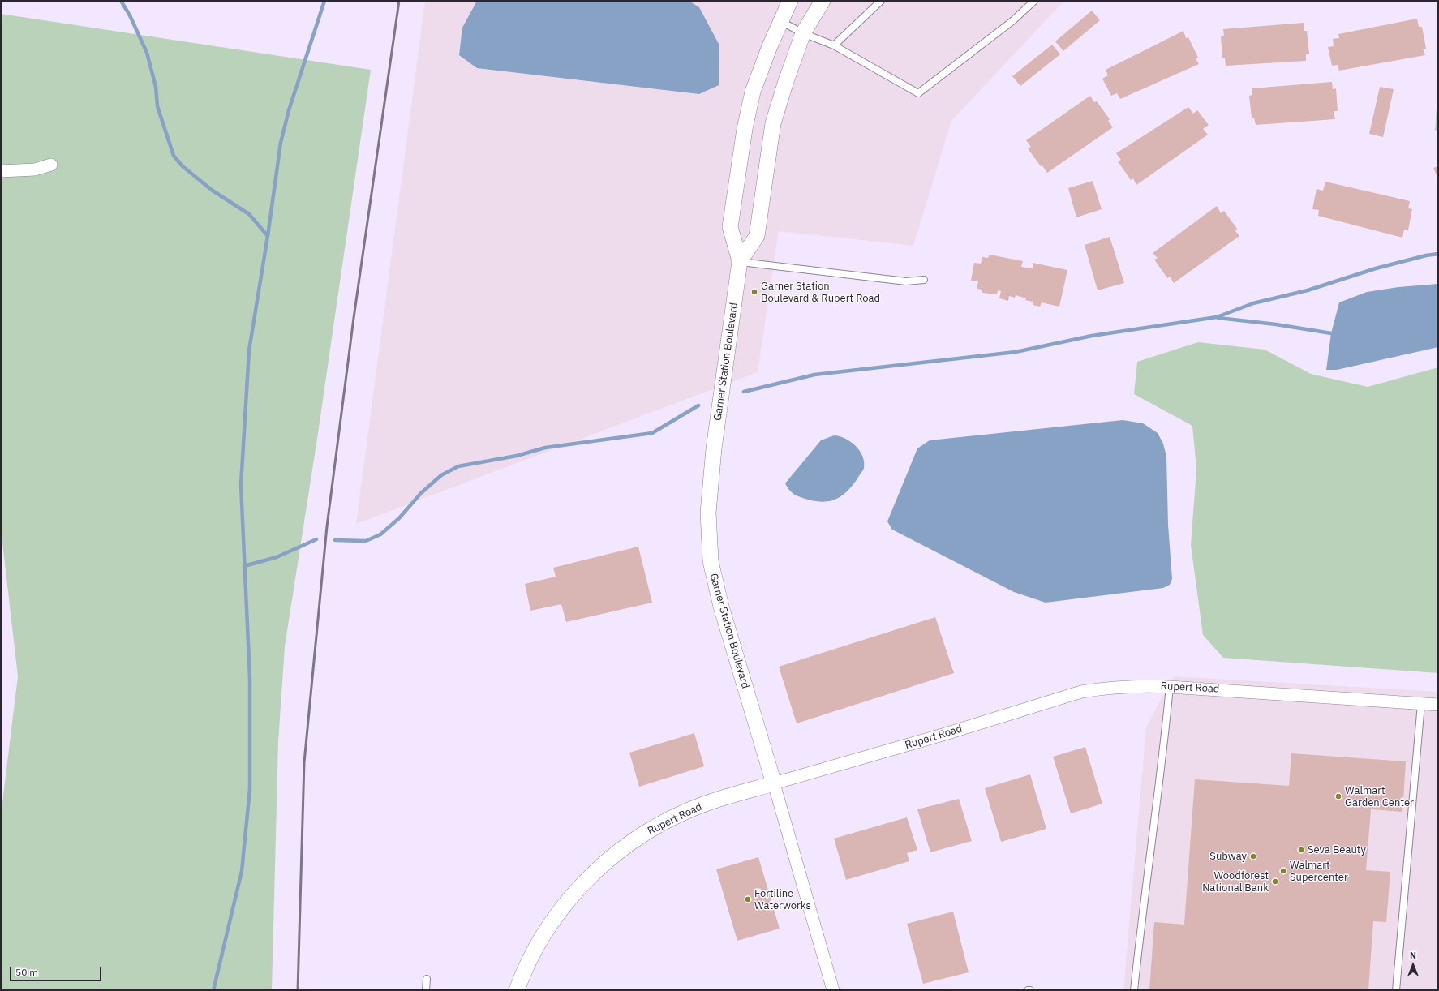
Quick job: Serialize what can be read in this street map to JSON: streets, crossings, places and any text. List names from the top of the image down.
{
  "streets": {
    "street": ["Garner Station Boulevard", "Rupert Road"]
  },
  "crossings": [
    ["Garner Station Boulevard", "Rupert Road"]
  ],
  "places": [
    "Garner Station Boulevard & Rupert Road",
    "Walmart Garden Center",
    "Seva Beauty",
    "Subway",
    "Walmart Supercenter",
    "Woodforest National Bank",
    "Fortiline Waterworks"
  ],
  "scale_bar": "50 m",
  "north": "top"
}
